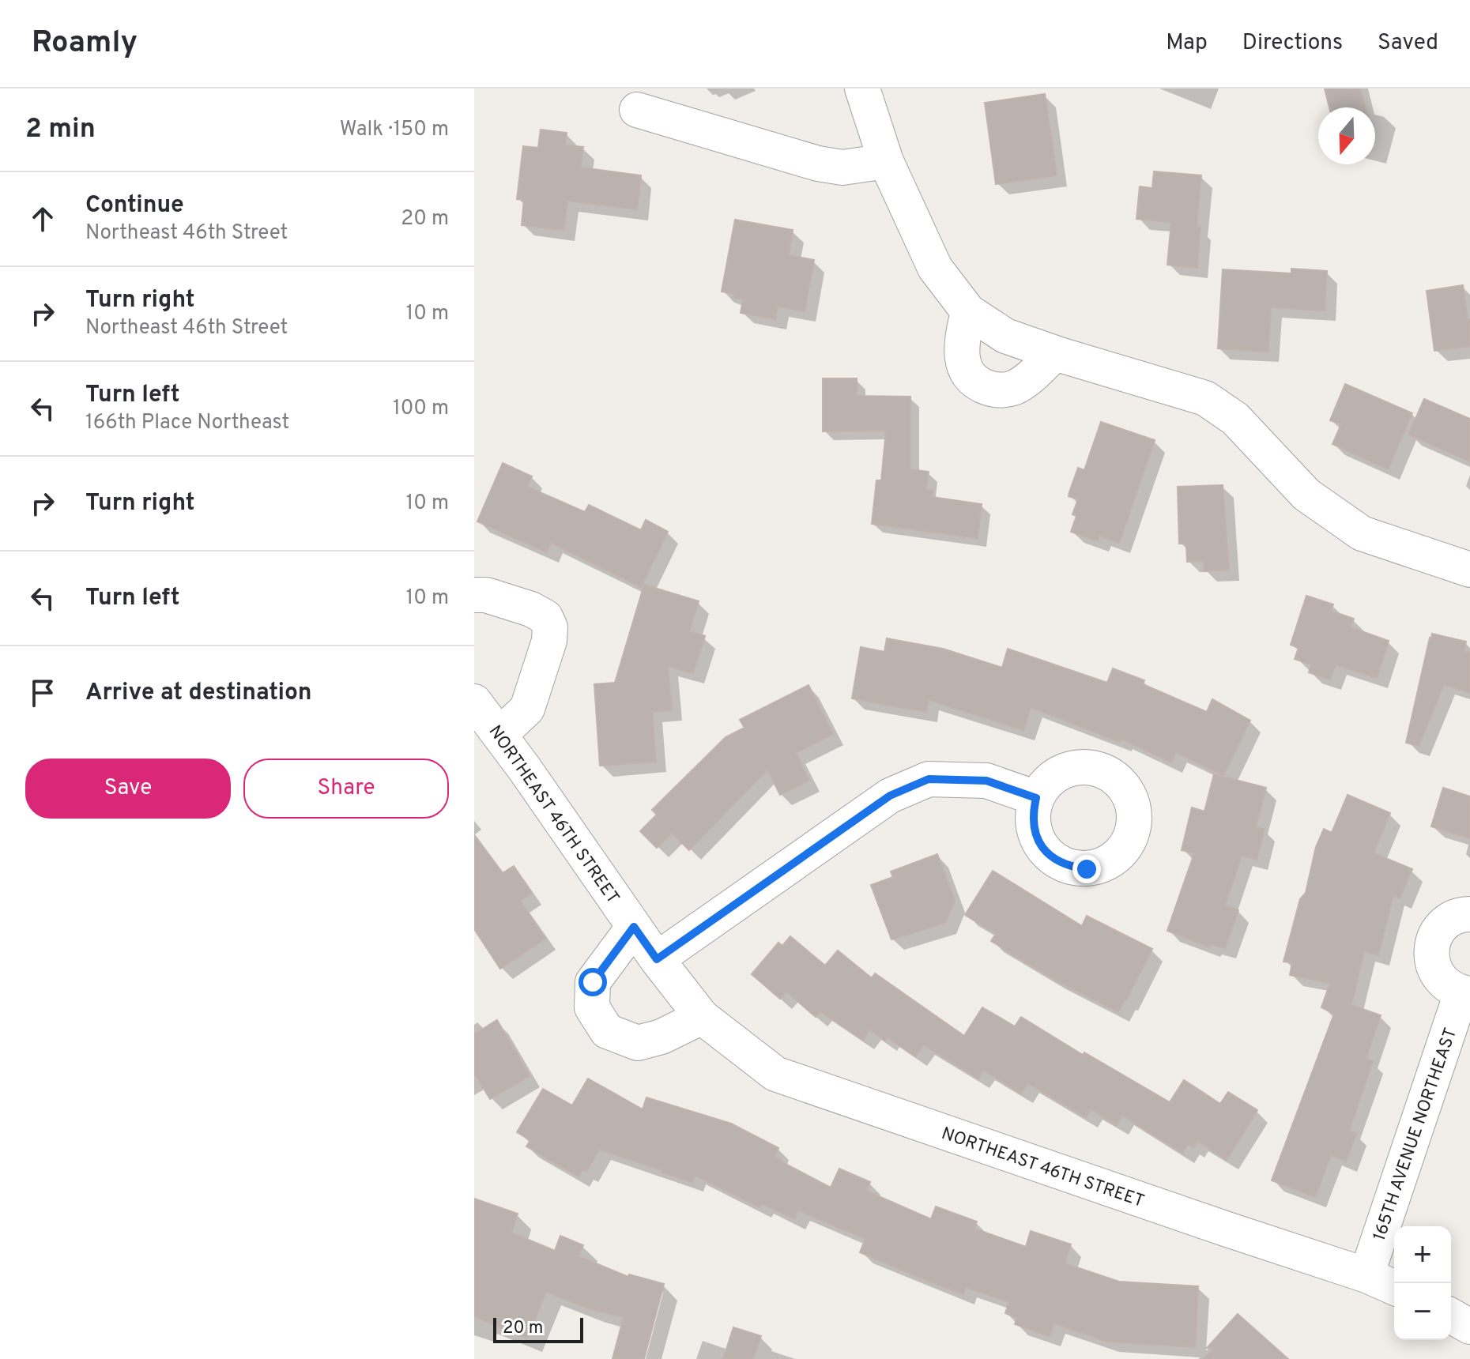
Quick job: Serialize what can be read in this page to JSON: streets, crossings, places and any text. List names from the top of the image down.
{
  "streets": {
    "street": ["NORTHEAST 46TH STREET", "165TH AVENUE NORTHEAST"]
  },
  "crossings": [
    ["NORTHEAST 46TH STREET", "165TH AVENUE NORTHEAST"]
  ],
  "scale_bar": "20 m",
  "north": "bottom",
  "page": {
    "header": "Roamly",
    "nav": ["Map", "Directions", "Saved"],
    "heading": ["2 min", "Walk · 150 m"],
    "list": [
      ["Continue", "Northeast 46th Street", "20 m"],
      ["Turn right", "Northeast 46th Street", "10 m"],
      ["Turn left", "166th Place Northeast", "100 m"],
      ["Turn right", "10 m"],
      ["Turn left", "10 m"],
      "Arrive at destination"
    ],
    "buttons": ["Save", "Share"],
    "map_buttons": ["+", "−"],
    "scale": "20 m"
  }
}
